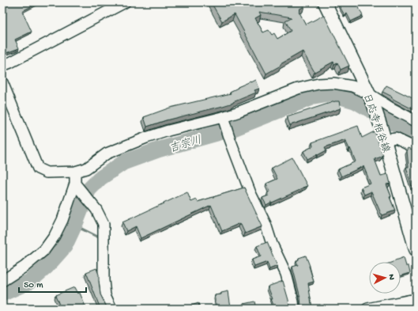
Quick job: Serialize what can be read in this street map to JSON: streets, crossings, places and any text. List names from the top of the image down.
{
  "streets": {
    "main road": ["日応寺栢谷線"]
  },
  "water": ["吉宗川"],
  "scale_bar": "50 m",
  "north": "right"
}
